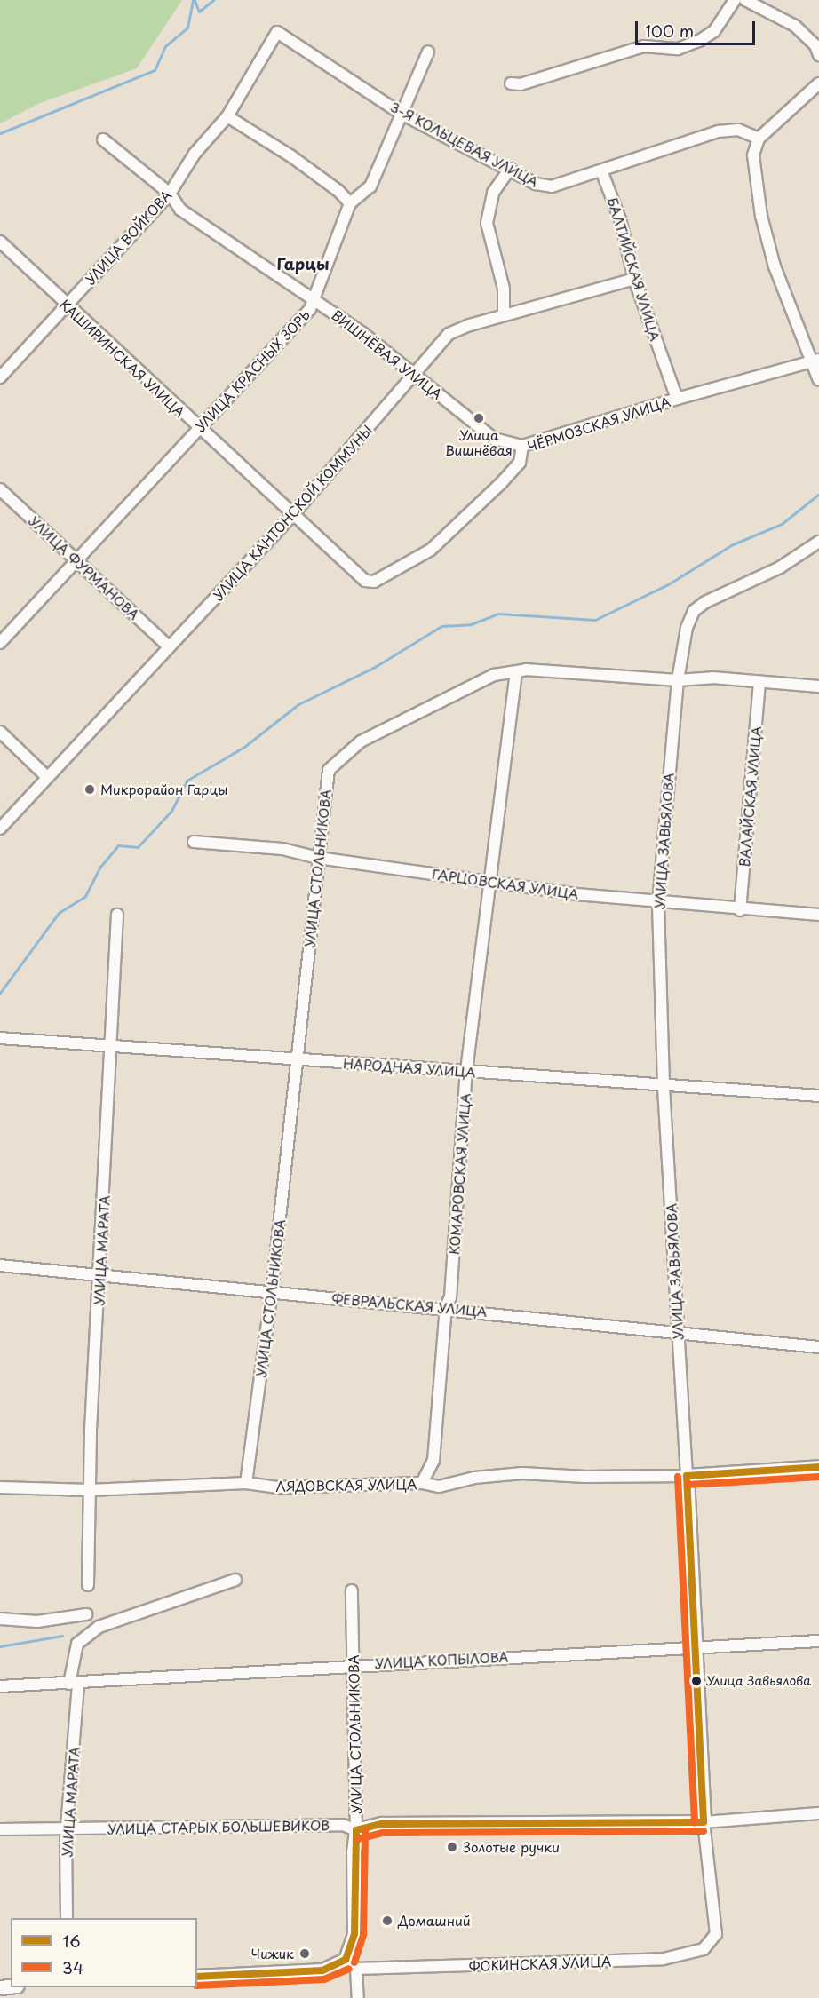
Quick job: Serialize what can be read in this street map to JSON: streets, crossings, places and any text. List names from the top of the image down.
{
  "streets": {
    "main road": [
      "УЛИЦА ЗАВЬЯЛОВА",
      "УЛИЦА СТОЛЬНИКОВА",
      "ЛЯДОВСКАЯ УЛИЦА",
      "УЛИЦА СТАРЫХ БОЛЬШЕВИКОВ"
    ],
    "street": [
      "3-Я КОЛЬЦЕВАЯ УЛИЦА",
      "УЛИЦА ВОЙКОВА",
      "БАЛТИЙСКАЯ УЛИЦА",
      "ВИШНЁВАЯ УЛИЦА",
      "КАШИРИНСКАЯ УЛИЦА",
      "УЛИЦА КРАСНЫХ ЗОРЬ",
      "ЧЁРМОЗСКАЯ УЛИЦА",
      "УЛИЦА КАНТОНСКОЙ КОММУНЫ",
      "УЛИЦА ФУРМАНОВА",
      "ВАЛАЙСКАЯ УЛИЦА",
      "ГАРЦОВСКАЯ УЛИЦА",
      "НАРОДНАЯ УЛИЦА",
      "КОМАРОВСКАЯ УЛИЦА",
      "УЛИЦА МАРАТА",
      "ФЕВРАЛЬСКАЯ УЛИЦА",
      "УЛИЦА КОПЫЛОВА",
      "ФОКИНСКАЯ УЛИЦА"
    ]
  },
  "crossings": [
    ["3-Я КОЛЬЦЕВАЯ УЛИЦА", "УЛИЦА ВОЙКОВА"],
    ["3-Я КОЛЬЦЕВАЯ УЛИЦА", "БАЛТИЙСКАЯ УЛИЦА"],
    ["3-Я КОЛЬЦЕВАЯ УЛИЦА", "УЛИЦА КРАСНЫХ ЗОРЬ"],
    ["УЛИЦА ВОЙКОВА", "ВИШНЁВАЯ УЛИЦА"],
    ["УЛИЦА ВОЙКОВА", "КАШИРИНСКАЯ УЛИЦА"],
    ["БАЛТИЙСКАЯ УЛИЦА", "ЧЁРМОЗСКАЯ УЛИЦА"],
    ["БАЛТИЙСКАЯ УЛИЦА", "УЛИЦА КАНТОНСКОЙ КОММУНЫ"],
    ["ВИШНЁВАЯ УЛИЦА", "УЛИЦА КРАСНЫХ ЗОРЬ"],
    ["ВИШНЁВАЯ УЛИЦА", "ЧЁРМОЗСКАЯ УЛИЦА"],
    ["ВИШНЁВАЯ УЛИЦА", "УЛИЦА КАНТОНСКОЙ КОММУНЫ"],
    ["КАШИРИНСКАЯ УЛИЦА", "УЛИЦА КРАСНЫХ ЗОРЬ"],
    ["КАШИРИНСКАЯ УЛИЦА", "ЧЁРМОЗСКАЯ УЛИЦА"],
    ["КАШИРИНСКАЯ УЛИЦА", "УЛИЦА КАНТОНСКОЙ КОММУНЫ"],
    ["УЛИЦА КРАСНЫХ ЗОРЬ", "УЛИЦА ФУРМАНОВА"],
    ["УЛИЦА КАНТОНСКОЙ КОММУНЫ", "УЛИЦА ФУРМАНОВА"],
    ["ВАЛАЙСКАЯ УЛИЦА", "УЛИЦА СТОЛЬНИКОВА"],
    ["ВАЛАЙСКАЯ УЛИЦА", "ГАРЦОВСКАЯ УЛИЦА"],
    ["УЛИЦА ЗАВЬЯЛОВА", "УЛИЦА СТОЛЬНИКОВА"],
    ["УЛИЦА ЗАВЬЯЛОВА", "ГАРЦОВСКАЯ УЛИЦА"],
    ["УЛИЦА ЗАВЬЯЛОВА", "НАРОДНАЯ УЛИЦА"],
    ["УЛИЦА ЗАВЬЯЛОВА", "ФЕВРАЛЬСКАЯ УЛИЦА"],
    ["УЛИЦА ЗАВЬЯЛОВА", "ЛЯДОВСКАЯ УЛИЦА"],
    ["УЛИЦА ЗАВЬЯЛОВА", "УЛИЦА КОПЫЛОВА"],
    ["УЛИЦА ЗАВЬЯЛОВА", "УЛИЦА СТАРЫХ БОЛЬШЕВИКОВ"],
    ["УЛИЦА ЗАВЬЯЛОВА", "ФОКИНСКАЯ УЛИЦА"],
    ["УЛИЦА СТОЛЬНИКОВА", "ГАРЦОВСКАЯ УЛИЦА"],
    ["УЛИЦА СТОЛЬНИКОВА", "НАРОДНАЯ УЛИЦА"],
    ["УЛИЦА СТОЛЬНИКОВА", "КОМАРОВСКАЯ УЛИЦА"],
    ["УЛИЦА СТОЛЬНИКОВА", "ФЕВРАЛЬСКАЯ УЛИЦА"],
    ["УЛИЦА СТОЛЬНИКОВА", "ЛЯДОВСКАЯ УЛИЦА"],
    ["УЛИЦА СТОЛЬНИКОВА", "УЛИЦА КОПЫЛОВА"],
    ["УЛИЦА СТОЛЬНИКОВА", "УЛИЦА СТАРЫХ БОЛЬШЕВИКОВ"],
    ["ГАРЦОВСКАЯ УЛИЦА", "КОМАРОВСКАЯ УЛИЦА"],
    ["НАРОДНАЯ УЛИЦА", "КОМАРОВСКАЯ УЛИЦА"],
    ["НАРОДНАЯ УЛИЦА", "УЛИЦА МАРАТА"],
    ["КОМАРОВСКАЯ УЛИЦА", "ФЕВРАЛЬСКАЯ УЛИЦА"],
    ["КОМАРОВСКАЯ УЛИЦА", "ЛЯДОВСКАЯ УЛИЦА"],
    ["УЛИЦА МАРАТА", "ФЕВРАЛЬСКАЯ УЛИЦА"],
    ["УЛИЦА МАРАТА", "ЛЯДОВСКАЯ УЛИЦА"],
    ["УЛИЦА МАРАТА", "УЛИЦА КОПЫЛОВА"],
    ["УЛИЦА МАРАТА", "УЛИЦА СТАРЫХ БОЛЬШЕВИКОВ"]
  ],
  "districts": ["Гарцы"],
  "places": [
    "Улица Вишнёвая",
    "Микрорайон Гарцы",
    "Улица Завьялова",
    "Золотые ручки",
    "Домашний",
    "Чижик"
  ],
  "lines": ["transit line 16", "transit line 34"],
  "legend": ["16", "34"],
  "scale_bar": "100 m"
}
